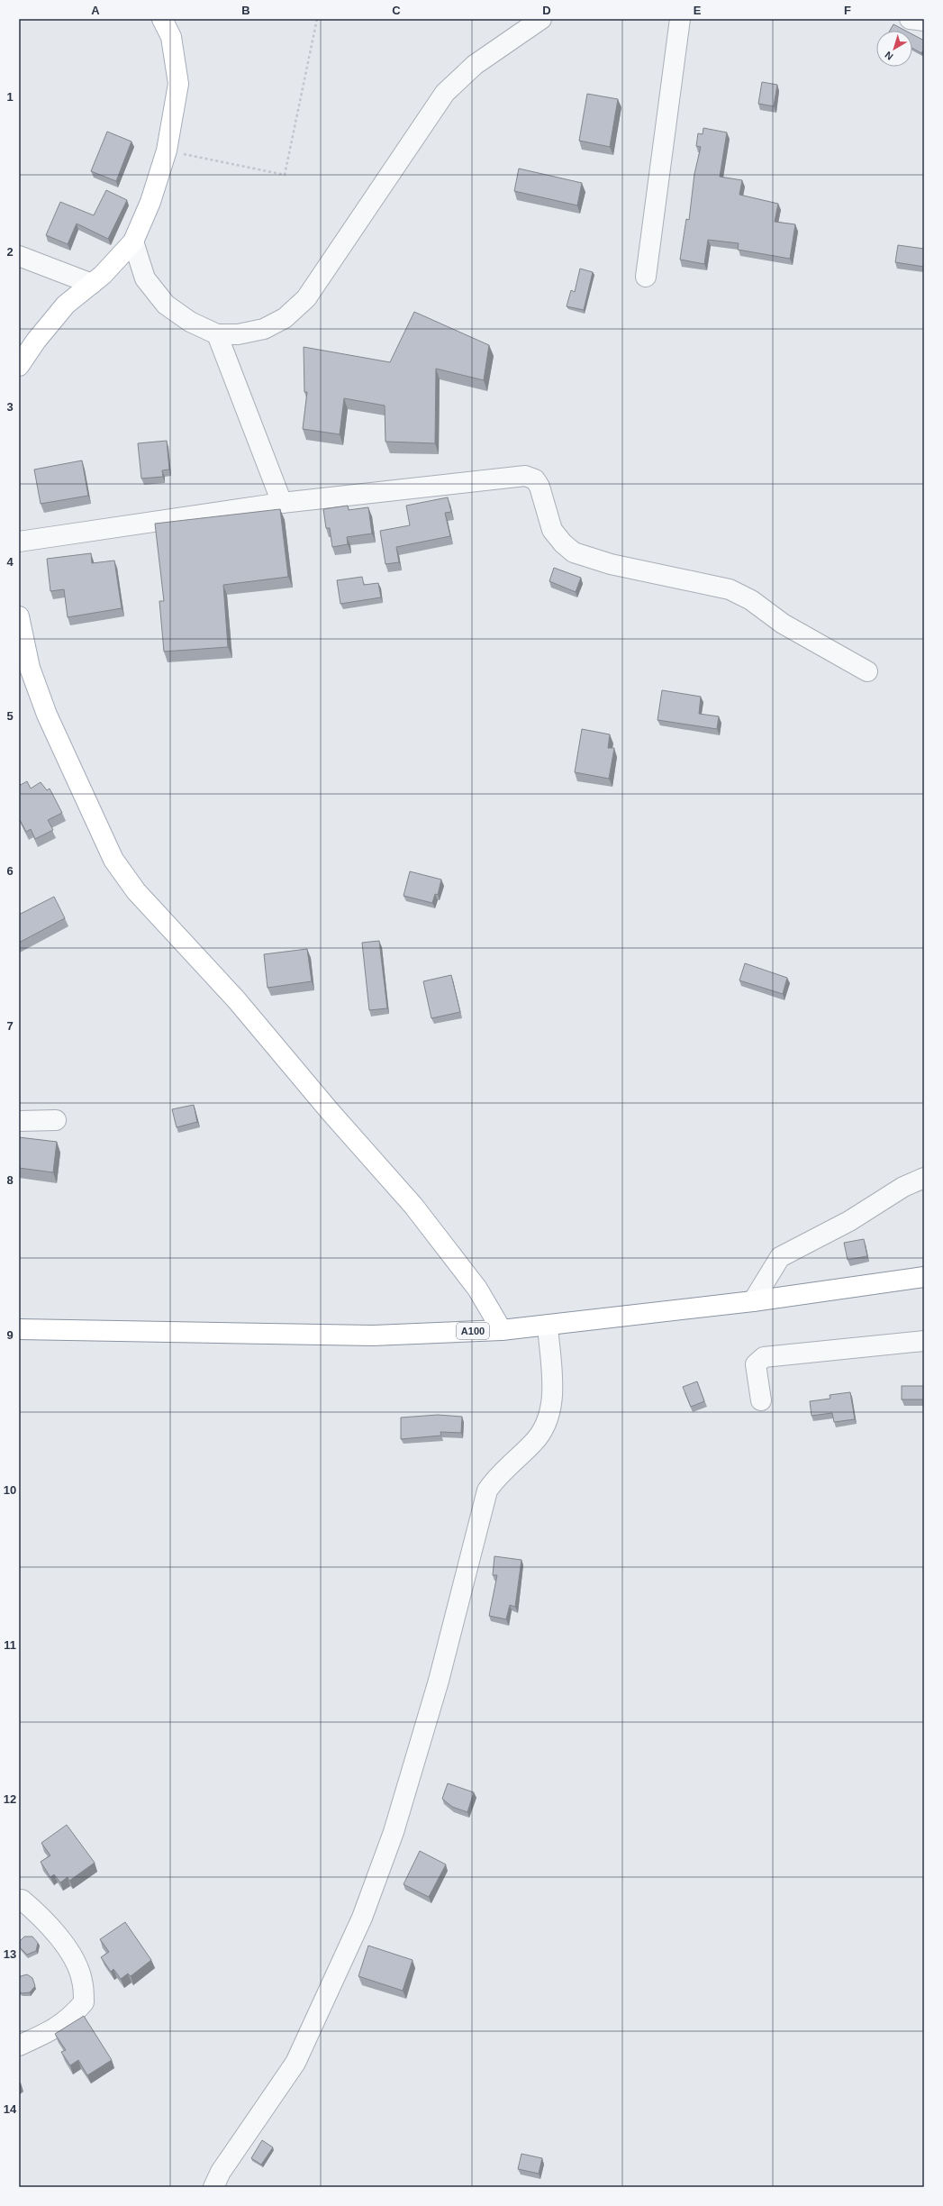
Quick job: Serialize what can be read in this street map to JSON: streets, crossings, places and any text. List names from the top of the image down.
{
  "streets": {
    "main road": ["A100"]
  },
  "north": "bottom left",
  "grid": {
    "columns": [
      "A",
      "B",
      "C",
      "D",
      "E",
      "F"
    ],
    "rows": [
      "1",
      "2",
      "3",
      "4",
      "5",
      "6",
      "7",
      "8",
      "9",
      "10",
      "11",
      "12",
      "13",
      "14"
    ]
  }
}
